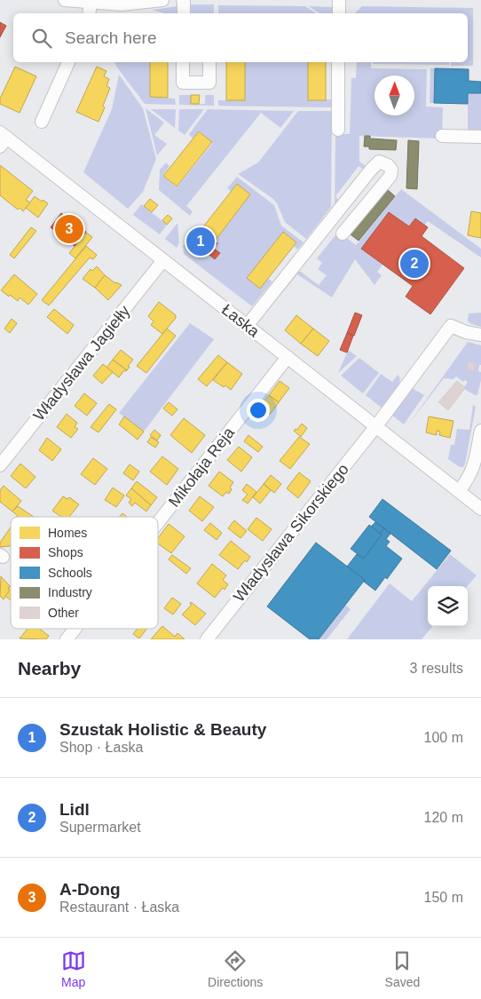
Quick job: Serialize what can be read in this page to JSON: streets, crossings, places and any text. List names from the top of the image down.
{
  "streets": {
    "street": [
      "Łaska",
      "Władysława Jagiełły",
      "Mikołaja Reja",
      "Władysława Sikorskiego"
    ]
  },
  "crossings": [
    ["Łaska", "Władysława Jagiełły"],
    ["Łaska", "Mikołaja Reja"],
    ["Łaska", "Władysława Sikorskiego"]
  ],
  "legend": [
    "Homes",
    "Shops",
    "Schools",
    "Industry",
    "Other"
  ],
  "north": "top",
  "page": {
    "search": "Search here",
    "pins": ["3", "1", "2"],
    "heading": ["Nearby", "3 results"],
    "list": [
      {
        "mark": "1",
        "name": "Szustak Holistic & Beauty",
        "note": "Shop · Łaska",
        "value": "100 m"
      },
      {
        "mark": "2",
        "name": "Lidl",
        "note": "Supermarket",
        "value": "120 m"
      },
      {
        "mark": "3",
        "name": "A-Dong",
        "note": "Restaurant · Łaska",
        "value": "150 m"
      }
    ],
    "nav": ["Map", "Directions", "Saved"]
  }
}
